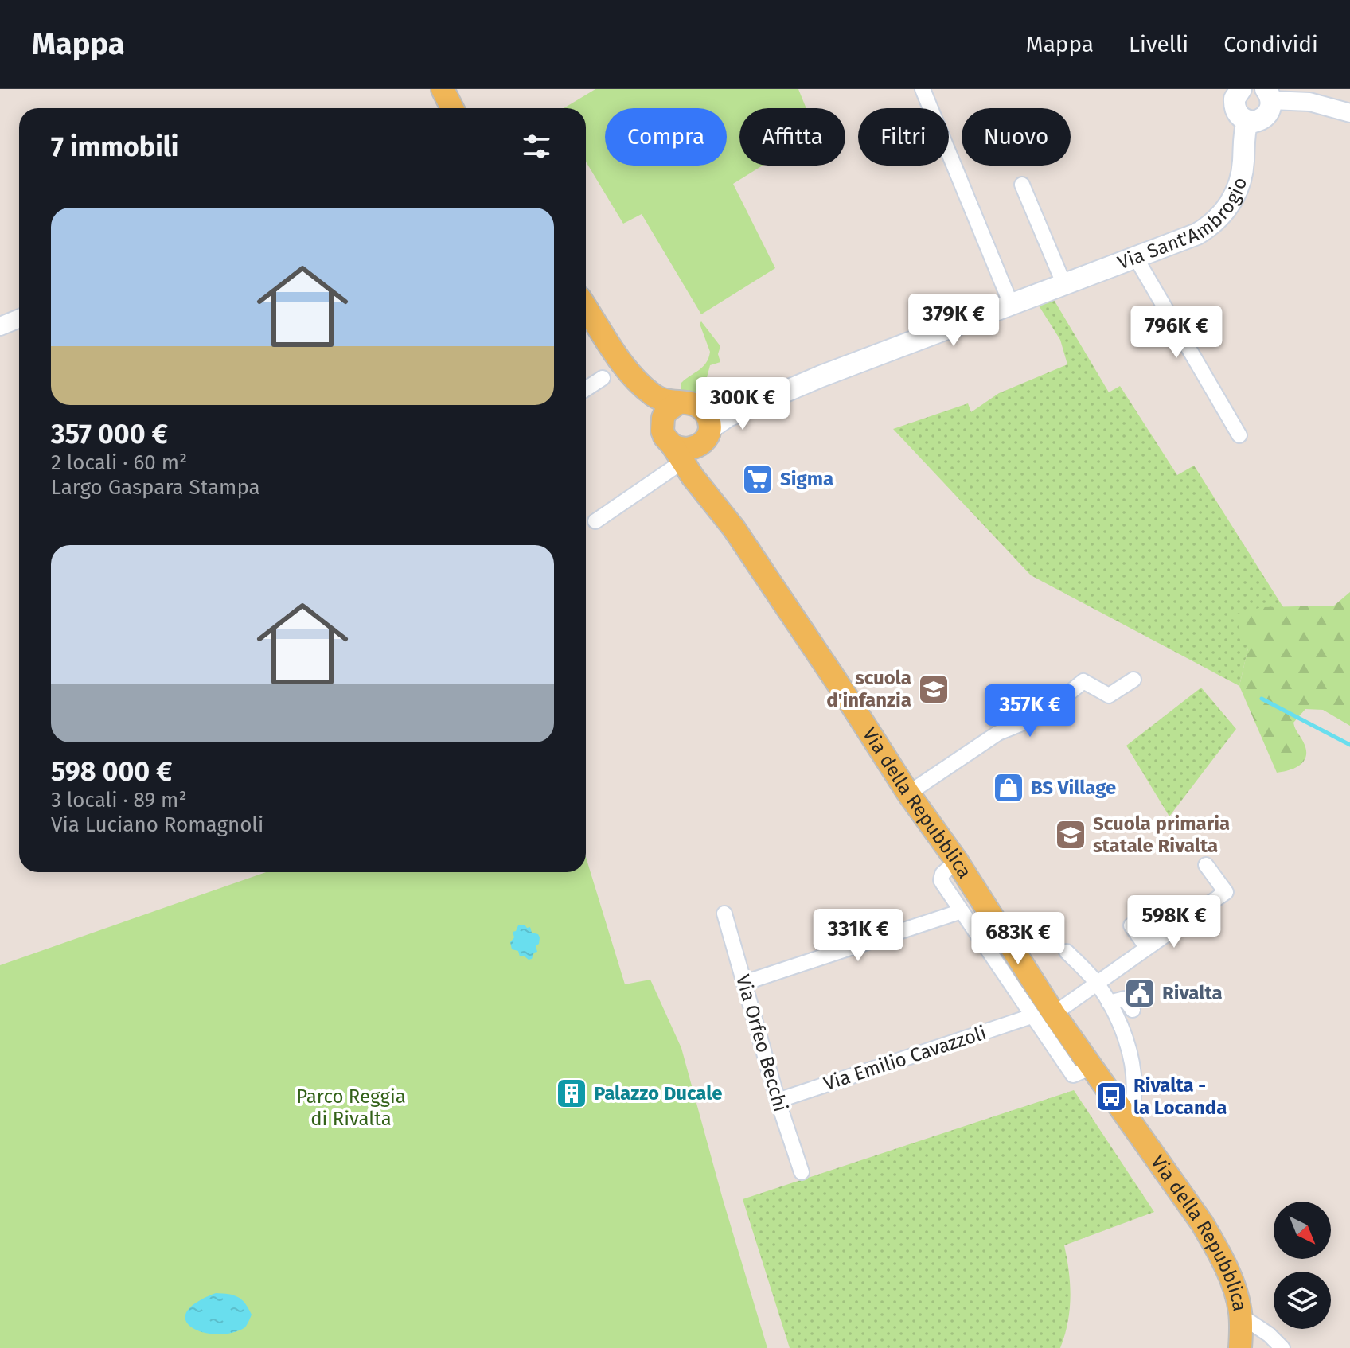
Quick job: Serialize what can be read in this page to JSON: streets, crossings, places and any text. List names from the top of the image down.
{
  "streets": {
    "main road": ["Via Sant'Ambrogio", "Via della Repubblica"],
    "street": ["Via Orfeo Becchi", "Via Emilio Cavazzoli"]
  },
  "crossings": [
    ["Via Sant'Ambrogio", "Via della Repubblica"],
    ["Via Orfeo Becchi", "Via Emilio Cavazzoli"]
  ],
  "parks": ["Parco Reggia di Rivalta"],
  "places": {
    "supermarket": ["Sigma"],
    "school or university": ["scuola d'infanzia", "Scuola primaria statale Rivalta"],
    "shop": ["BS Village"],
    "public building": ["Rivalta"],
    "building": ["Palazzo Ducale"],
    "bus stop": ["Rivalta - la Locanda"]
  },
  "north": "bottom right",
  "page": {
    "header": "Mappa",
    "nav": ["Mappa", "Livelli", "Condividi"],
    "chip": [
      "Compra",
      "Affitta",
      "Filtri",
      "Nuovo"
    ],
    "heading": "7 immobili",
    "list": [
      {
        "name": "357 000 €",
        "note": "2 locali · 60 m² · Largo Gaspara Stampa"
      },
      {
        "name": "598 000 €",
        "note": "3 locali · 89 m² · Via Luciano Romagnoli"
      }
    ],
    "price": [
      "379K €",
      "796K €",
      "300K €",
      "357K €",
      "598K €",
      "331K €",
      "683K €"
    ]
  }
}
